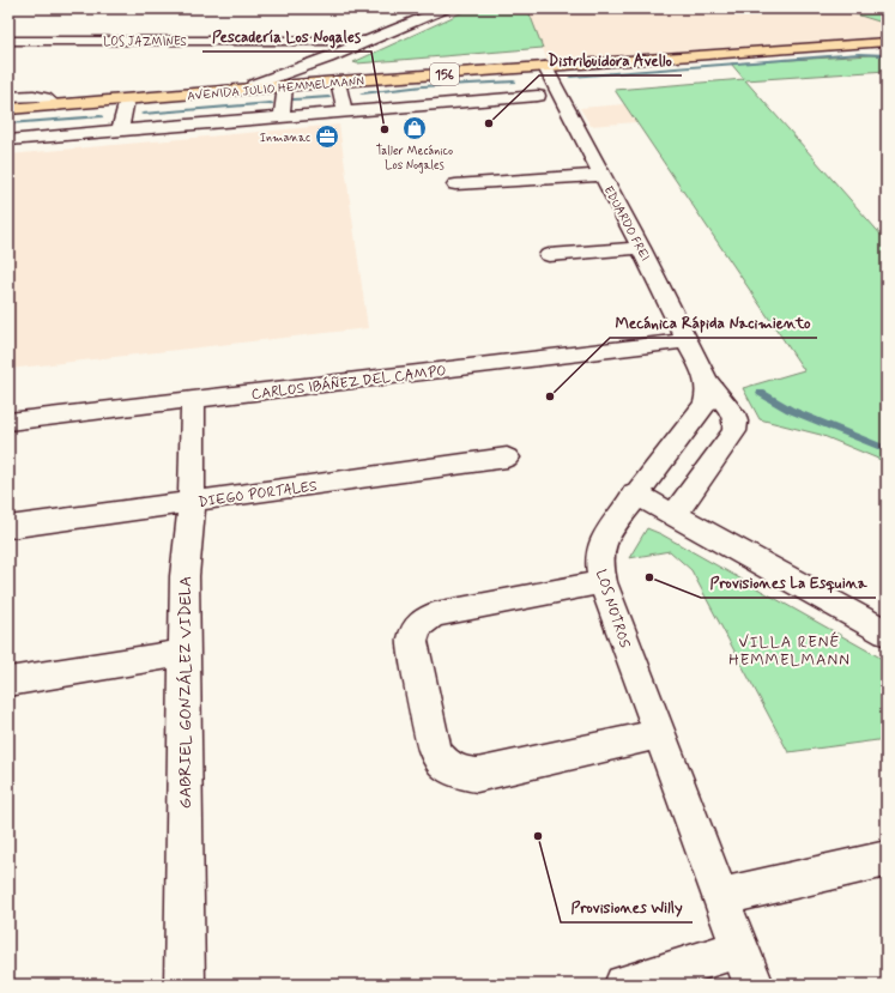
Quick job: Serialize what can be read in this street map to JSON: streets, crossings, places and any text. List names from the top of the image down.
{
  "streets": {
    "highway": ["156", "AVENIDA JULIO HEMMELMANN"],
    "street": [
      "LOS JAZMINES",
      "EDUARDO FREI",
      "CARLOS IBÁÑEZ DEL CAMPO",
      "DIEGO PORTALES",
      "LOS NOTROS",
      "GABRIEL GONZÁLEZ VIDELA"
    ]
  },
  "crossings": [
    ["AVENIDA JULIO HEMMELMANN", "EDUARDO FREI"],
    ["EDUARDO FREI", "CARLOS IBÁÑEZ DEL CAMPO"],
    ["EDUARDO FREI", "LOS NOTROS"],
    ["CARLOS IBÁÑEZ DEL CAMPO", "GABRIEL GONZÁLEZ VIDELA"],
    ["DIEGO PORTALES", "GABRIEL GONZÁLEZ VIDELA"]
  ],
  "districts": ["VILLA RENÉ HEMMELMANN"],
  "places": {
    "other": [
      "Distribuidora Avello",
      "Pescadería Los Nogales",
      "Mecánica Rápida Nacimiento",
      "Provisiones La Esquina",
      "Provisiones Willy"
    ],
    "shop": ["Taller Mecánico Los Nogales"],
    "office": ["Inmanac"]
  }
}
